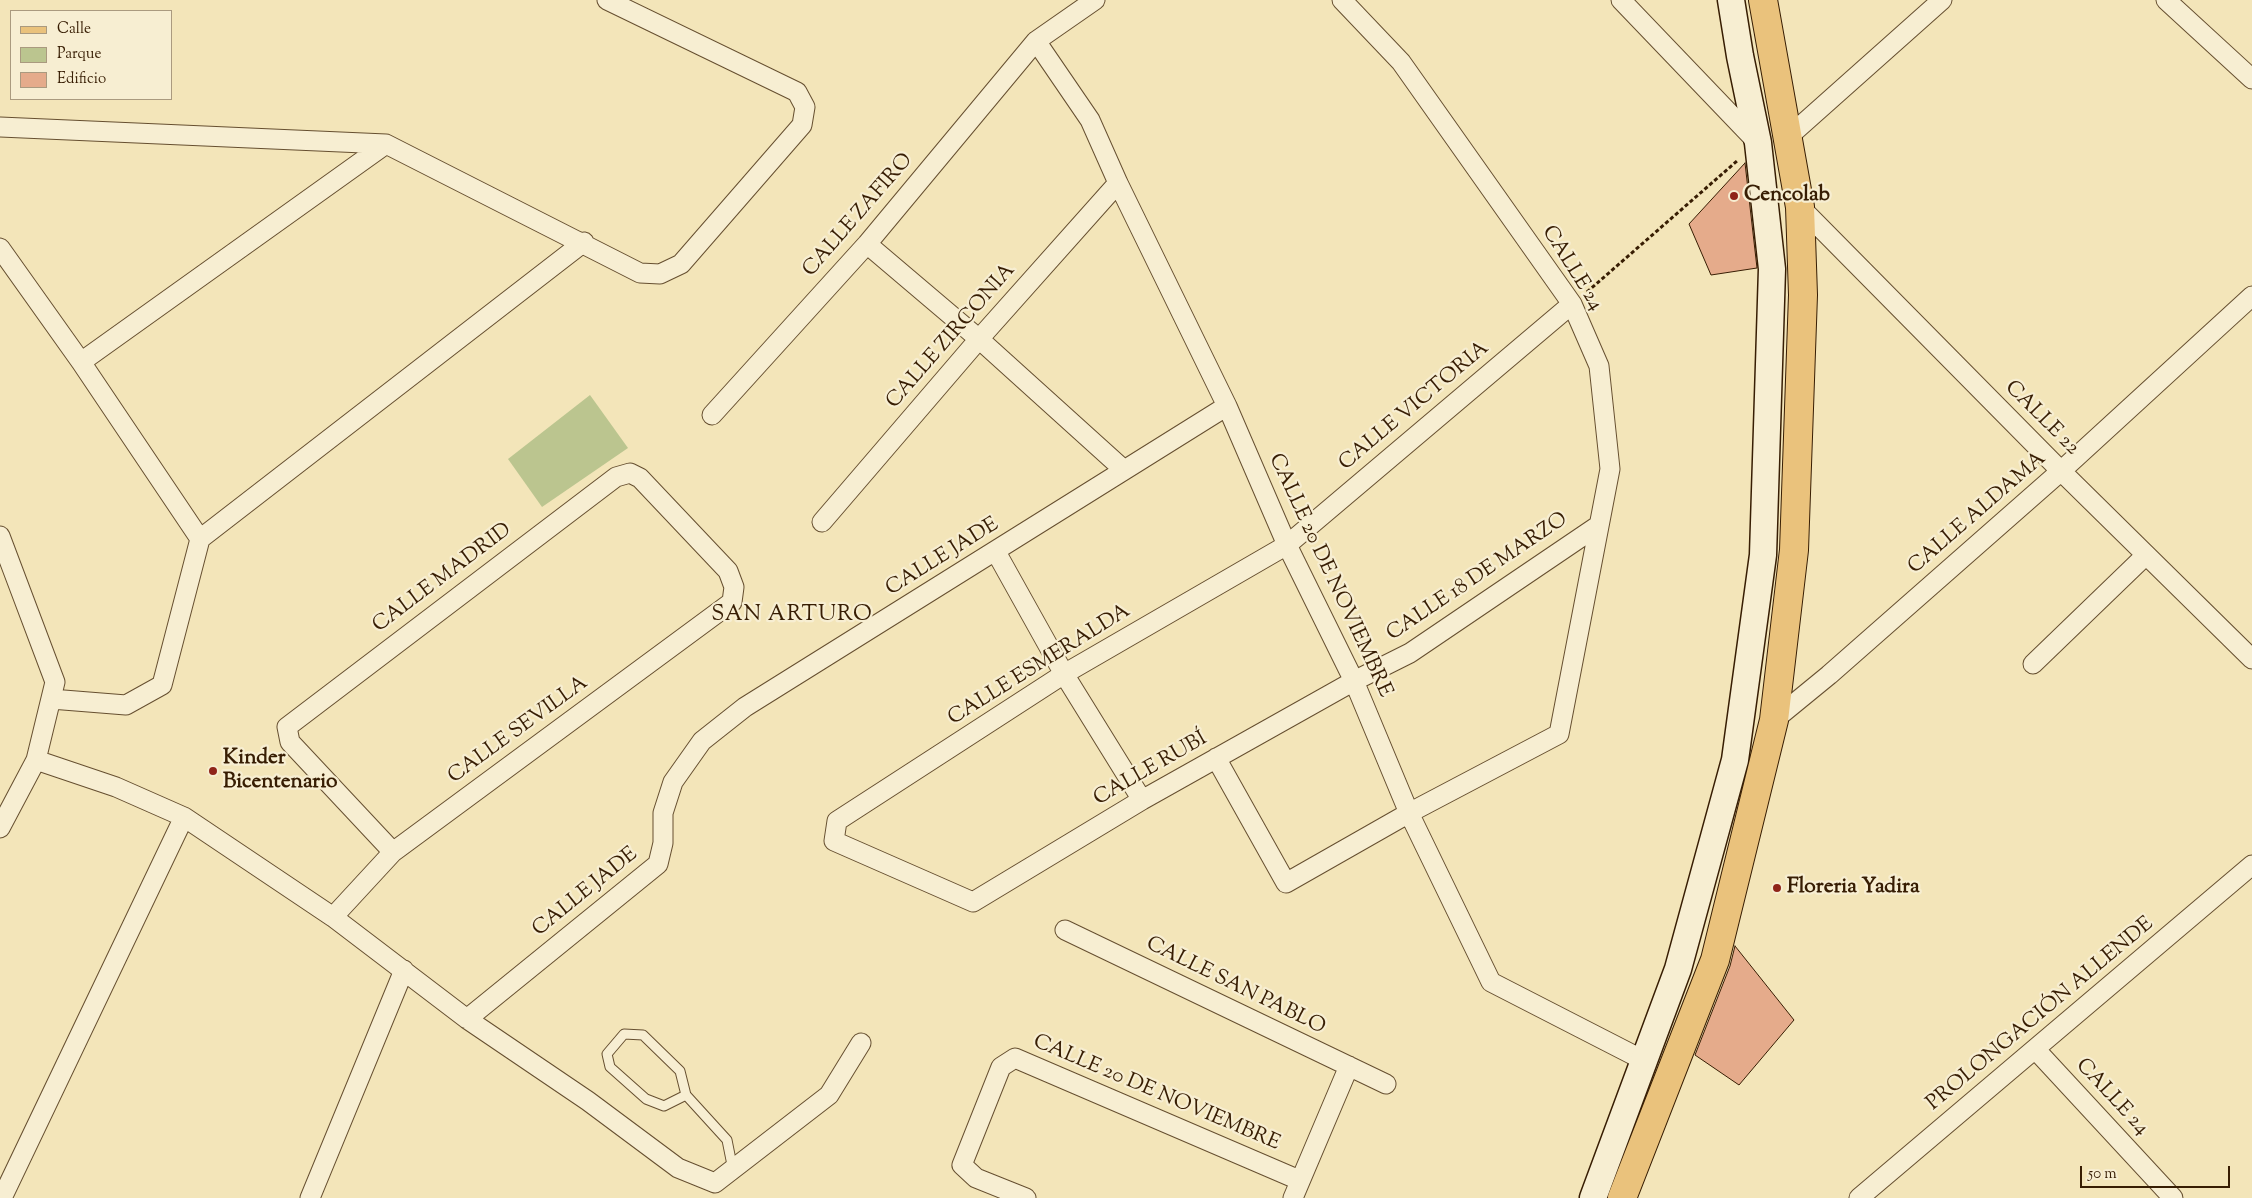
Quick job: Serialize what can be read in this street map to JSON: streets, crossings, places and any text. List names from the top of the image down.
{
  "streets": {
    "street": [
      "CALLE ZAFIRO",
      "CALLE 24",
      "CALLE ZIRCONIA",
      "CALLE VICTORIA",
      "CALLE 22",
      "CALLE ALDAMA",
      "CALLE JADE",
      "CALLE 20 DE NOVIEMBRE",
      "CALLE 18 DE MARZO",
      "CALLE MADRID",
      "CALLE ESMERALDA",
      "CALLE SEVILLA",
      "CALLE RUBÍ",
      "CALLE SAN PABLO",
      "PROLONGACIÓN ALLENDE"
    ]
  },
  "crossings": [
    ["CALLE ZAFIRO", "CALLE 20 DE NOVIEMBRE"],
    ["CALLE 24", "CALLE VICTORIA"],
    ["CALLE 24", "CALLE 20 DE NOVIEMBRE"],
    ["CALLE 24", "CALLE 18 DE MARZO"],
    ["CALLE 24", "PROLONGACIÓN ALLENDE"],
    ["CALLE ZIRCONIA", "CALLE 20 DE NOVIEMBRE"],
    ["CALLE VICTORIA", "CALLE 20 DE NOVIEMBRE"],
    ["CALLE VICTORIA", "CALLE ESMERALDA"],
    ["CALLE 22", "CALLE ALDAMA"],
    ["CALLE JADE", "CALLE 20 DE NOVIEMBRE"],
    ["CALLE 20 DE NOVIEMBRE", "CALLE 18 DE MARZO"],
    ["CALLE 20 DE NOVIEMBRE", "CALLE ESMERALDA"],
    ["CALLE 20 DE NOVIEMBRE", "CALLE RUBÍ"],
    ["CALLE 18 DE MARZO", "CALLE RUBÍ"],
    ["CALLE MADRID", "CALLE SEVILLA"],
    ["CALLE ESMERALDA", "CALLE RUBÍ"]
  ],
  "districts": ["SAN ARTURO"],
  "places": ["Cencolab", "Kinder Bicentenario", "Floreria Yadira"],
  "legend": ["Calle", "Parque", "Edificio"],
  "scale_bar": "50 m"
}
